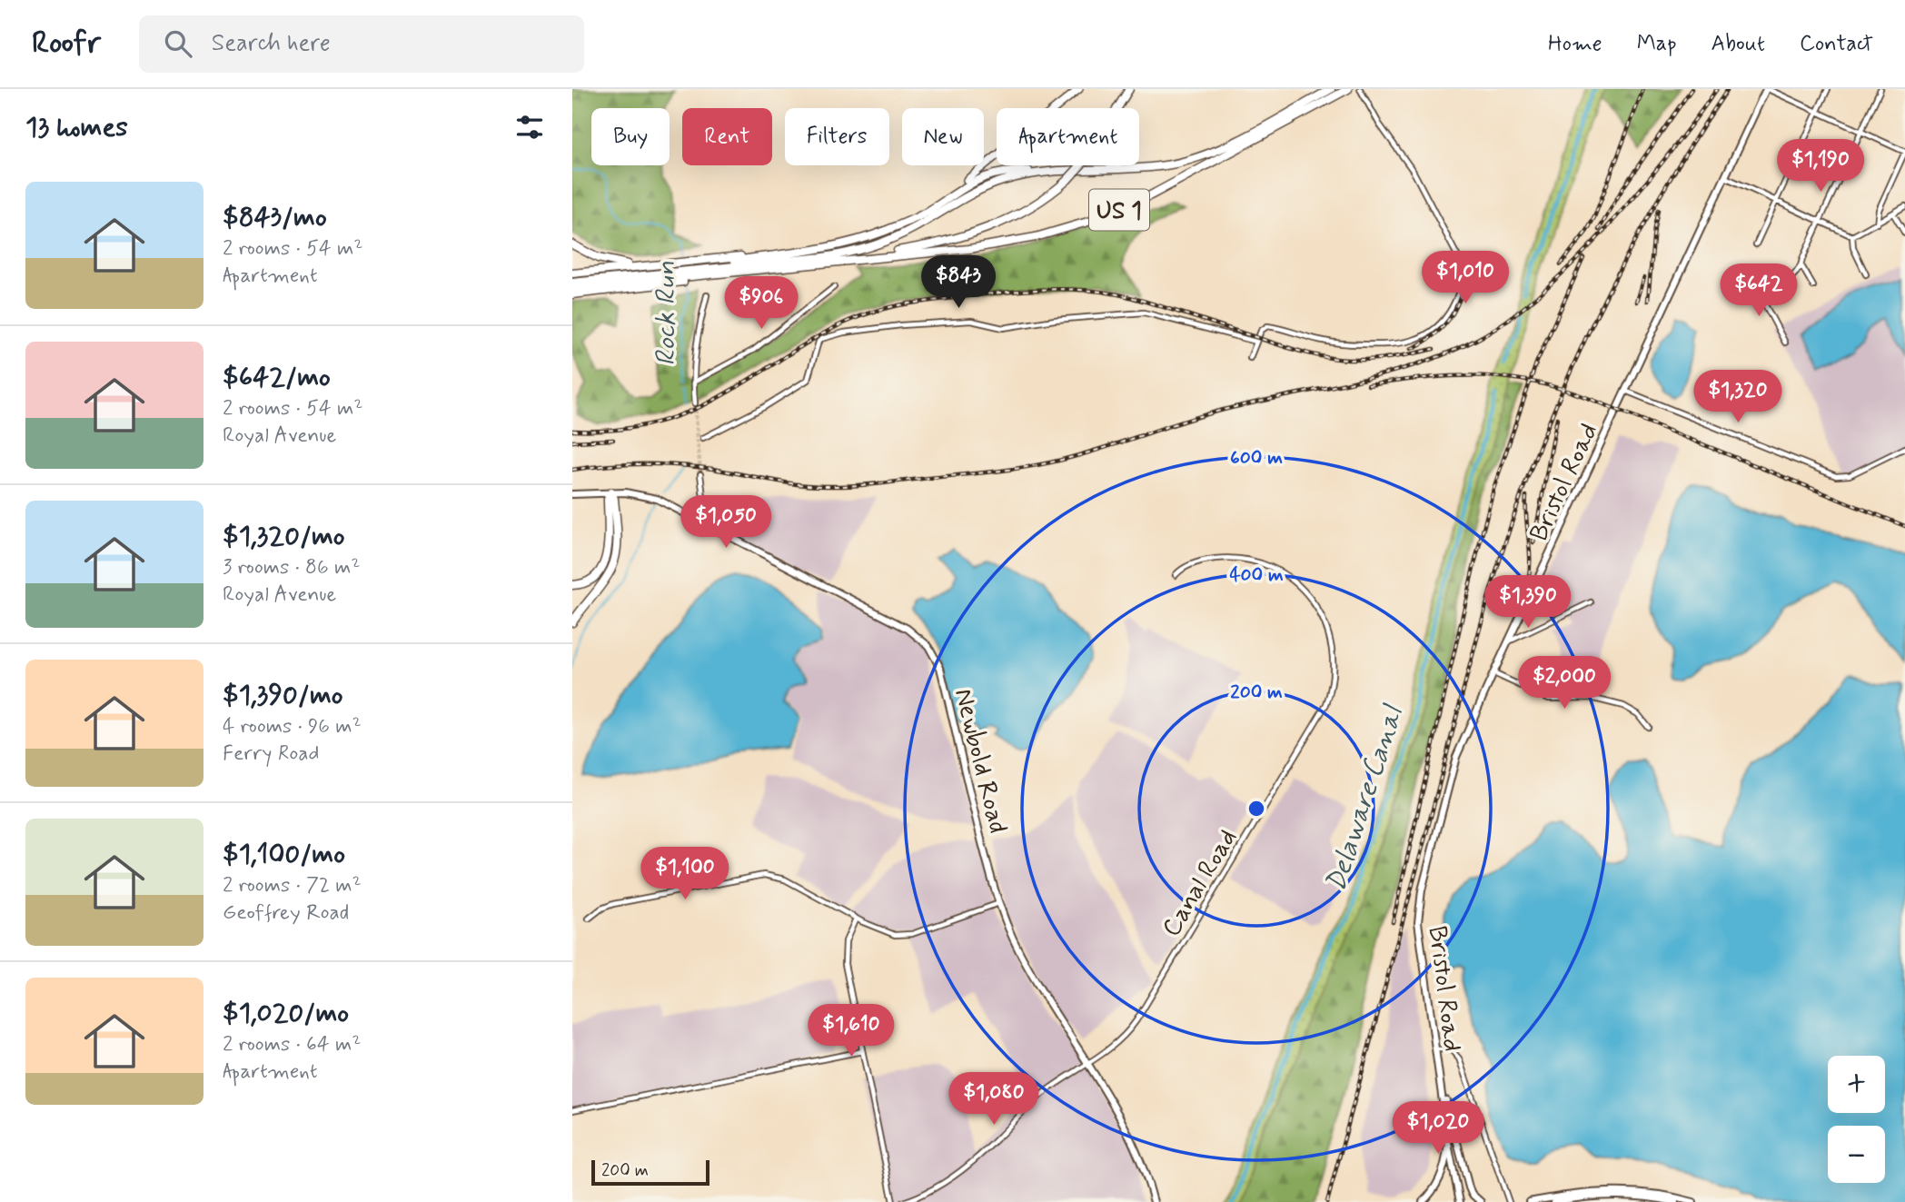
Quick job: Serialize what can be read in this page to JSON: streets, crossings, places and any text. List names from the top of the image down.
{
  "streets": {
    "highway": ["US 1"],
    "main road": ["Bristol Road", "Newbold Road"],
    "street": ["Canal Road"]
  },
  "crossings": [
    ["Newbold Road", "Canal Road"]
  ],
  "water": ["Rock Run", "Delaware Canal"],
  "scale_bar": "200 m",
  "page": {
    "header": "Roofr",
    "search": "Search here",
    "nav": [
      "Home",
      "Map",
      "About",
      "Contact"
    ],
    "heading": "13 homes",
    "chip": [
      "Buy",
      "Rent",
      "Filters",
      "New",
      "Apartment"
    ],
    "price": [
      "$1,190",
      "$1,010",
      "$843",
      "$642",
      "$906",
      "$1,320",
      "$1,050",
      "$1,390",
      "$2,000",
      "$1,100",
      "$1,610",
      "$1,080",
      "$1,020"
    ],
    "list": [
      {
        "name": "$843/mo",
        "note": "2 rooms · 54 m² · Apartment"
      },
      {
        "name": "$642/mo",
        "note": "2 rooms · 54 m² · Royal Avenue"
      },
      {
        "name": "$1,320/mo",
        "note": "3 rooms · 86 m² · Royal Avenue"
      },
      {
        "name": "$1,390/mo",
        "note": "4 rooms · 96 m² · Ferry Road"
      },
      {
        "name": "$1,100/mo",
        "note": "2 rooms · 72 m² · Geoffrey Road"
      },
      {
        "name": "$1,020/mo",
        "note": "2 rooms · 64 m² · Apartment"
      }
    ],
    "map_buttons": ["+", "−"],
    "scale": "200 m"
  },
  "rings": ["600 m", "400 m", "200 m"]
}
